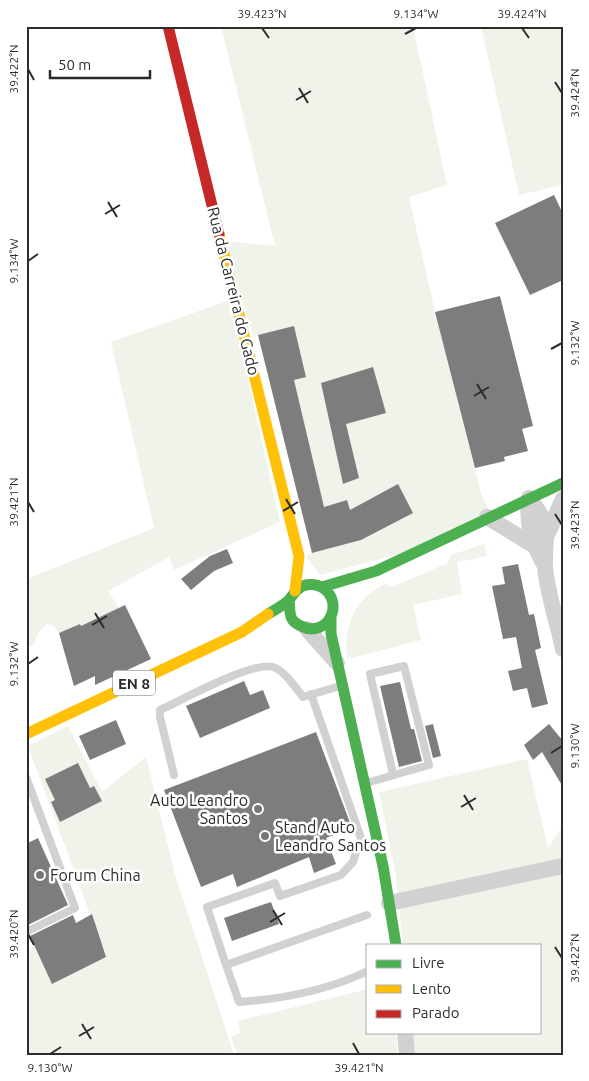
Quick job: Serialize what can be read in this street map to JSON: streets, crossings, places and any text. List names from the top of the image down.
{
  "streets": {
    "street": ["Rua da Carreira do Gado", "EN 8"]
  },
  "places": ["Auto Leandro Santos", "Stand Auto Leandro Santos", "Forum China"],
  "legend": ["Livre", "Lento", "Parado"],
  "scale_bar": "50 m",
  "coordinates": [
    "39.423°N",
    "9.134°W",
    "39.424°N",
    "39.422°N",
    "9.132°W",
    "39.421°N",
    "9.130°W",
    "39.420°N"
  ]
}
